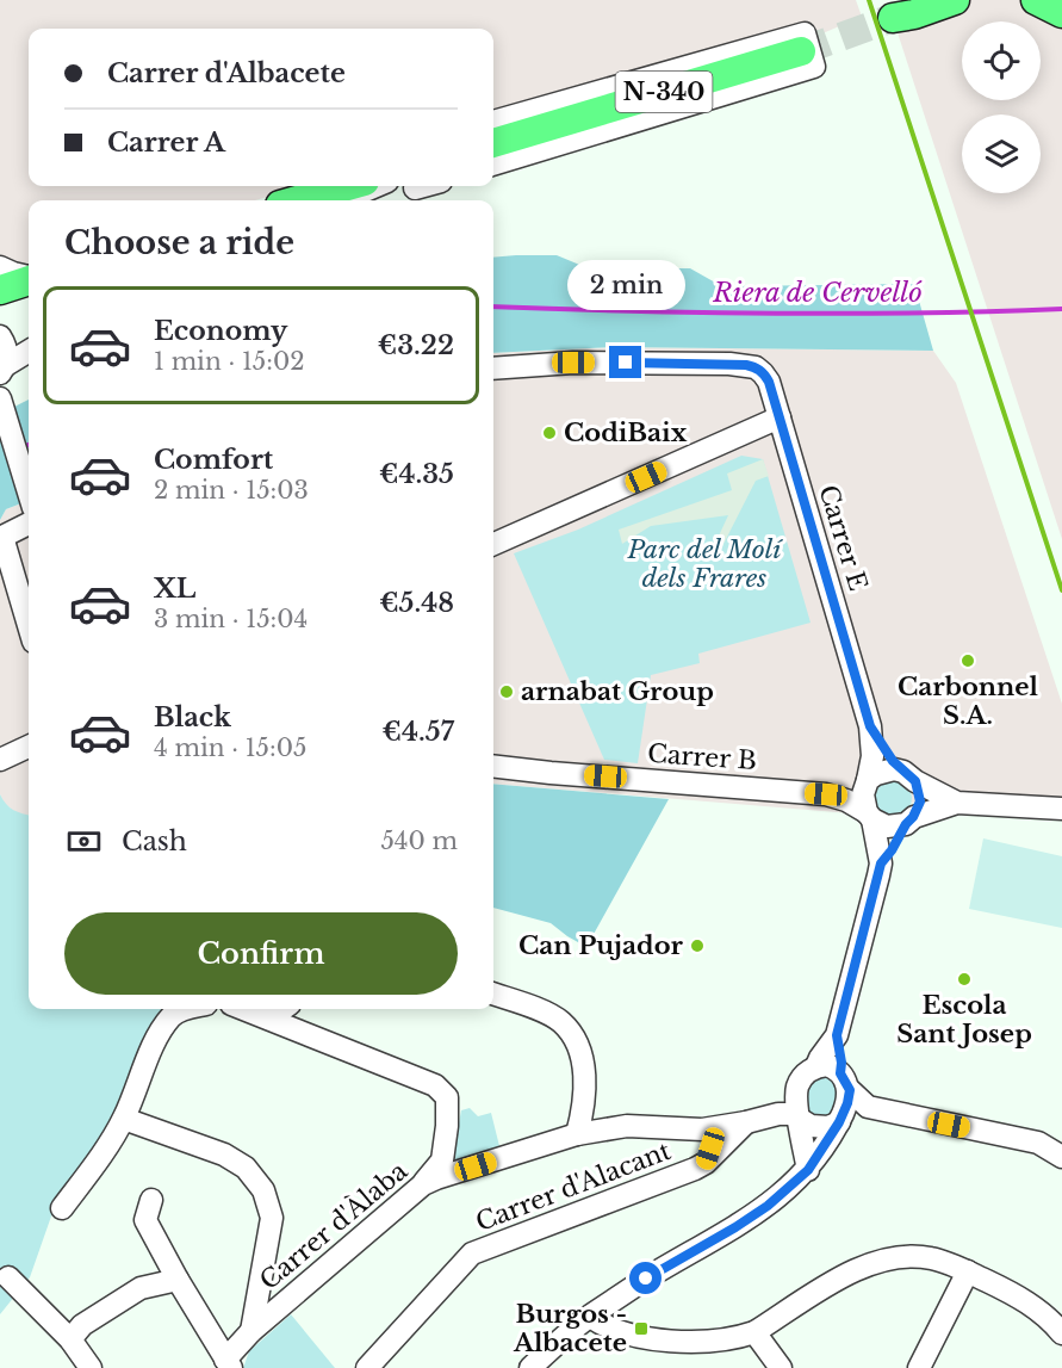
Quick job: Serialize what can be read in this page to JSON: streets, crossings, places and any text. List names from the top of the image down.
{
  "streets": {
    "main road": ["N-340"],
    "street": [
      "Carrer E",
      "Carrer B",
      "Carrer d'Alacant",
      "Carrer d'Àlaba"
    ]
  },
  "crossings": [
    ["Carrer E", "Carrer B"],
    ["Carrer d'Alacant", "Carrer d'Àlaba"]
  ],
  "water": ["Riera de Cervelló"],
  "parks": ["Parc del Molí dels Frares"],
  "places": {
    "other": [
      "CodiBaix",
      "Carbonnel S.A.",
      "arnabat Group",
      "Can Pujador",
      "Escola Sant Josep"
    ],
    "transit": ["Burgos - Albacete"]
  },
  "page": {
    "banner": ["Carrer d'Albacete", "Carrer A"],
    "heading": "Choose a ride",
    "bubble": "2 min",
    "list": [
      {
        "name": "Economy",
        "note": "1 min · 15:02",
        "value": "€3.22"
      },
      {
        "name": "Comfort",
        "note": "2 min · 15:03",
        "value": "€4.35"
      },
      {
        "name": "XL",
        "note": "3 min · 15:04",
        "value": "€5.48"
      },
      {
        "name": "Black",
        "note": "4 min · 15:05",
        "value": "€4.57"
      }
    ],
    "pay": ["Cash", "540 m"],
    "buttons": "Confirm"
  }
}
